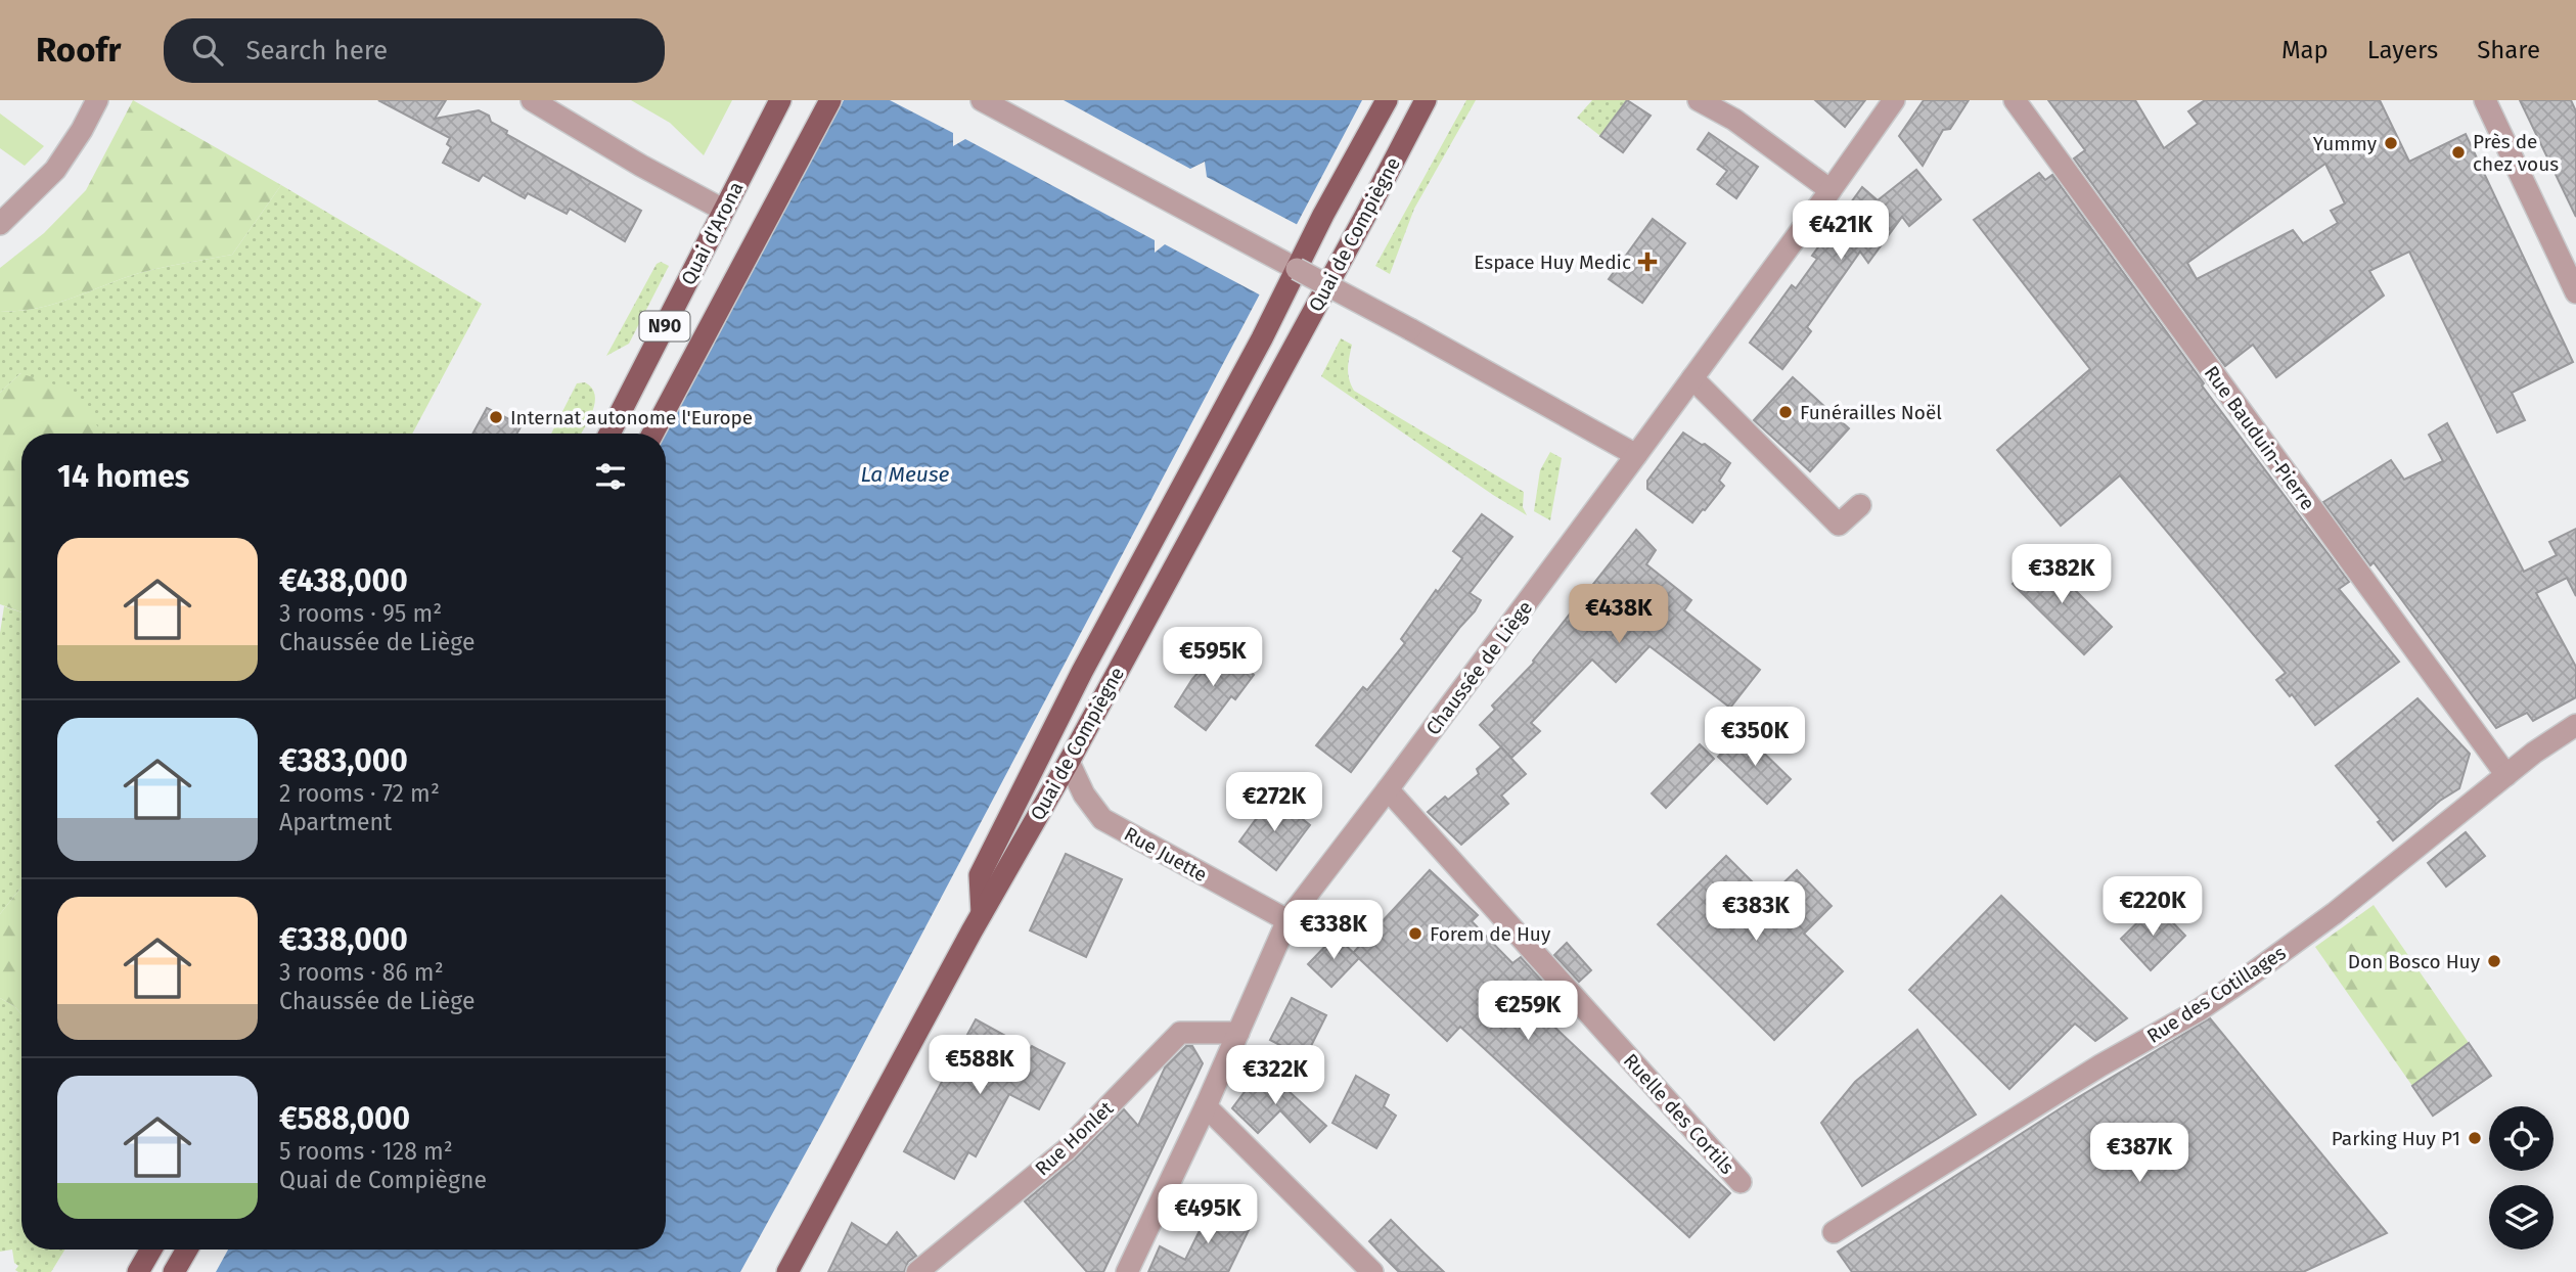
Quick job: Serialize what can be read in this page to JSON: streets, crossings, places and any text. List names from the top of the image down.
{
  "streets": {
    "main road": ["Quai d'Arona", "Quai de Compiègne", "N90"],
    "street": [
      "Rue Bauduin-Pierre",
      "Chaussée de Liège",
      "Rue Juette",
      "Rue des Cotillages",
      "Ruelle des Cortils",
      "Rue Honlet"
    ]
  },
  "crossings": [
    ["Quai de Compiègne", "Rue Juette"],
    ["Rue Bauduin-Pierre", "Rue des Cotillages"],
    ["Chaussée de Liège", "Rue Juette"],
    ["Chaussée de Liège", "Ruelle des Cortils"],
    ["Chaussée de Liège", "Rue Honlet"]
  ],
  "water": ["La Meuse"],
  "places": {
    "other": [
      "Yummy",
      "Près de chez vous",
      "Funérailles Noël",
      "Internat autonome l'Europe",
      "Forem de Huy",
      "Don Bosco Huy",
      "Parking Huy P1"
    ],
    "health": ["Espace Huy Medic"]
  },
  "page": {
    "header": "Roofr",
    "search": "Search here",
    "nav": ["Map", "Layers", "Share"],
    "price": [
      "€421K",
      "€382K",
      "€438K",
      "€595K",
      "€350K",
      "€272K",
      "€220K",
      "€383K",
      "€338K",
      "€259K",
      "€588K",
      "€322K",
      "€387K",
      "€495K"
    ],
    "heading": "14 homes",
    "list": [
      {
        "name": "€438,000",
        "note": "3 rooms · 95 m² · Chaussée de Liège"
      },
      {
        "name": "€383,000",
        "note": "2 rooms · 72 m² · Apartment"
      },
      {
        "name": "€338,000",
        "note": "3 rooms · 86 m² · Chaussée de Liège"
      },
      {
        "name": "€588,000",
        "note": "5 rooms · 128 m² · Quai de Compiègne"
      }
    ]
  }
}
